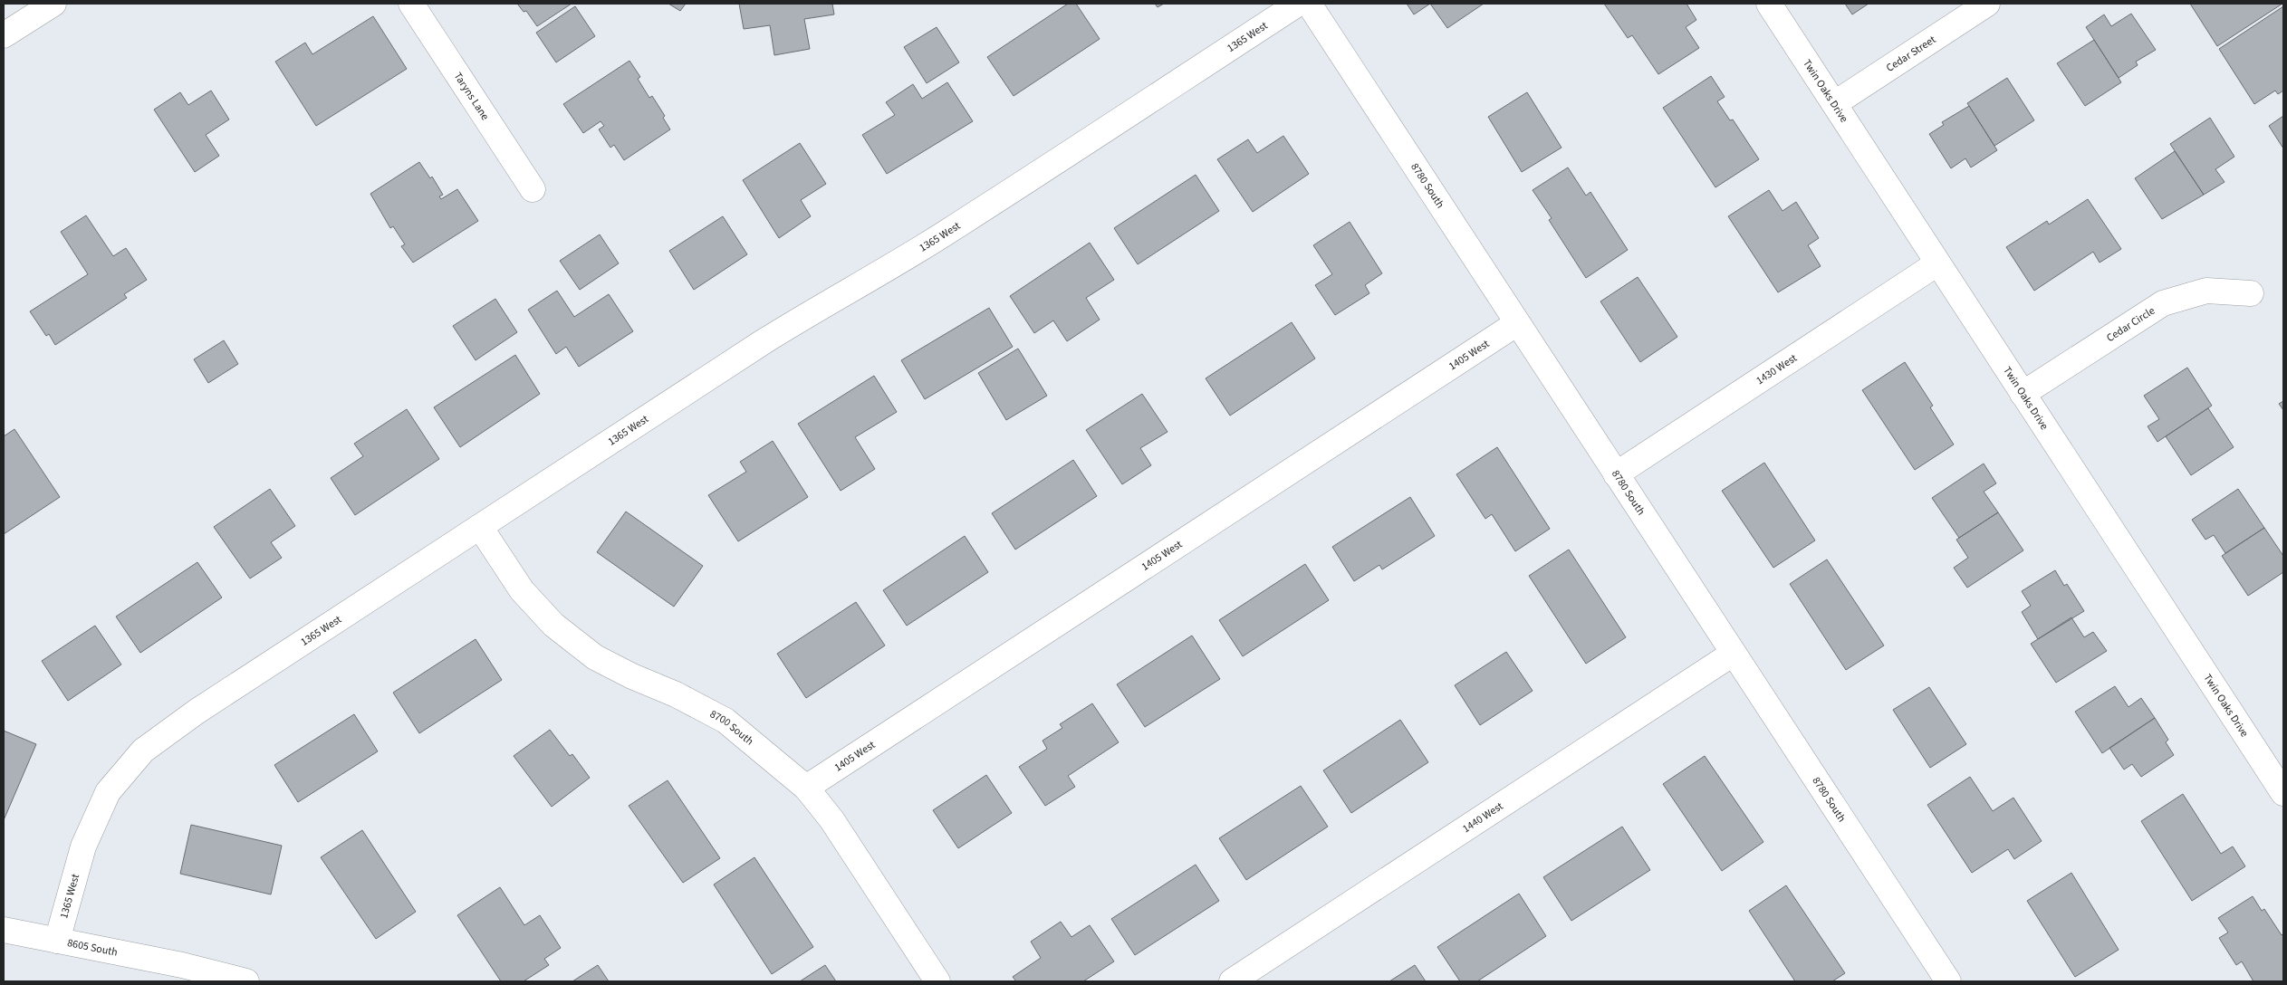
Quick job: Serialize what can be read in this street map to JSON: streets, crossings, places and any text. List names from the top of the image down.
{
  "streets": {
    "street": [
      "1365 West",
      "Cedar Street",
      "Twin Oaks Drive",
      "Taryns Lane",
      "8780 South",
      "Cedar Circle",
      "1405 West",
      "1430 West",
      "8700 South",
      "1440 West",
      "8605 South"
    ]
  },
  "crossings": [
    ["1365 West", "8700 South"],
    ["1365 West", "8605 South"],
    ["Cedar Street", "Twin Oaks Drive"],
    ["Twin Oaks Drive", "Cedar Circle"],
    ["Twin Oaks Drive", "1430 West"],
    ["8780 South", "1405 West"],
    ["8780 South", "1430 West"],
    ["8780 South", "1440 West"],
    ["1405 West", "8700 South"]
  ]
}
